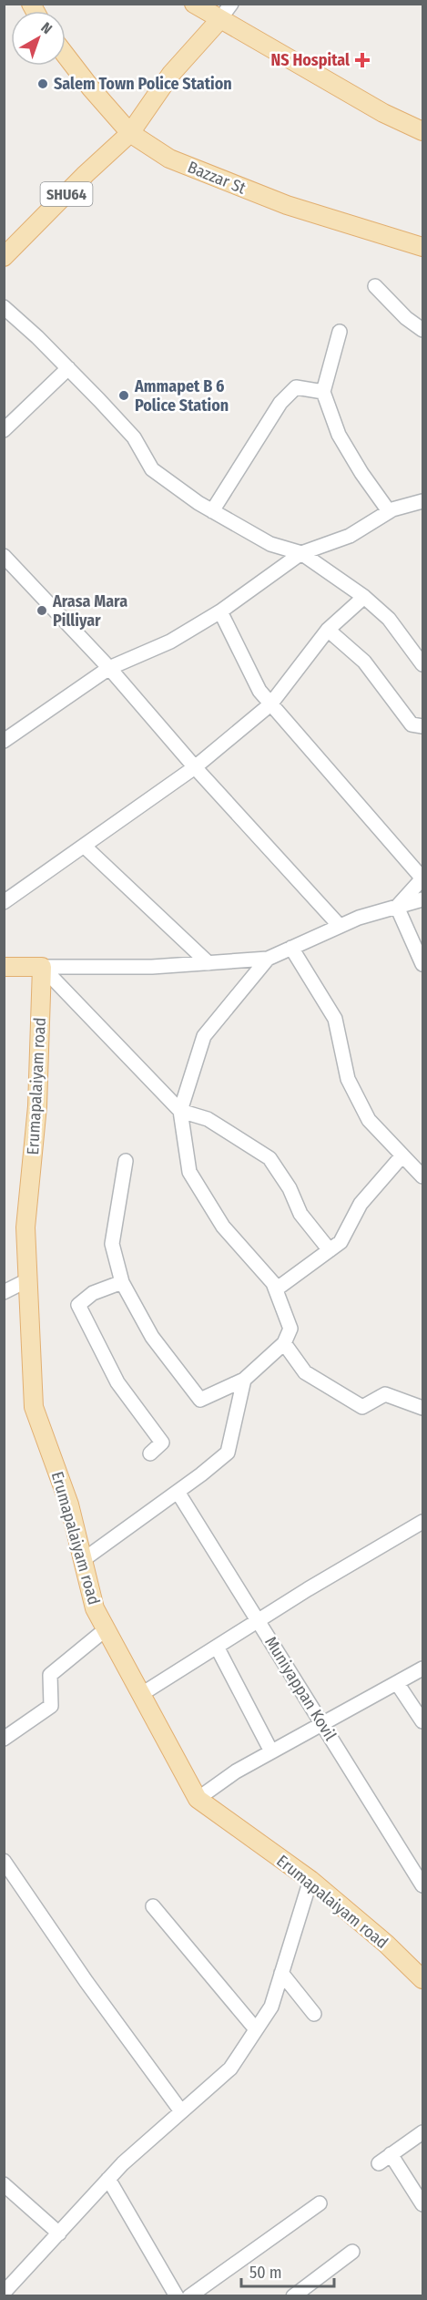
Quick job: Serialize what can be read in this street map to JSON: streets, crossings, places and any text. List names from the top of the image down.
{
  "streets": {
    "main road": ["Bazzar St", "SHU64", "Erumapalaiyam road"],
    "street": ["Muniyappan Kovil"]
  },
  "crossings": [
    ["Bazzar St", "SHU64"]
  ],
  "places": {
    "health": ["NS Hospital"],
    "other": ["Salem Town Police Station", "Ammapet B 6 Police Station", "Arasa Mara Pilliyar"]
  },
  "scale_bar": "50 m",
  "north": "top right"
}
